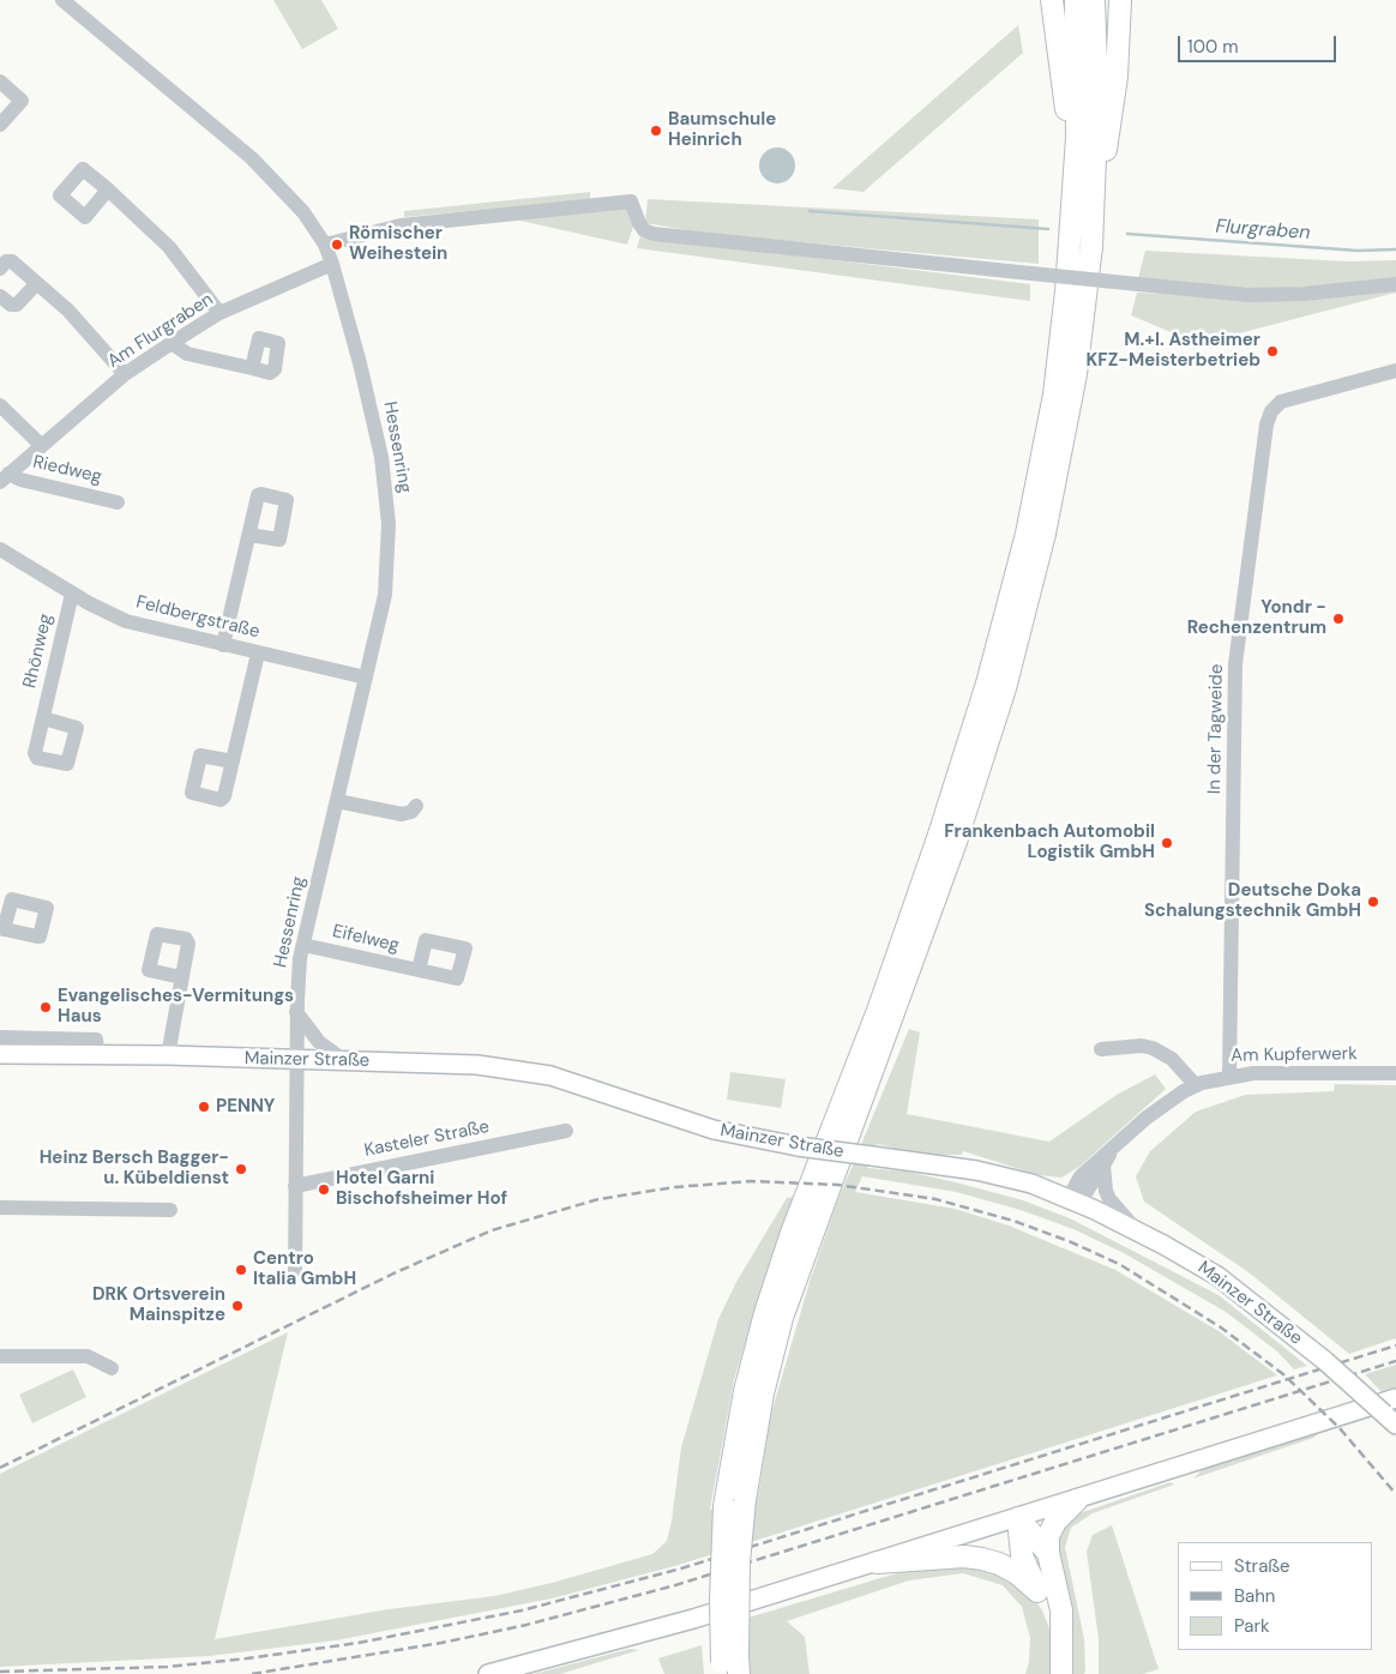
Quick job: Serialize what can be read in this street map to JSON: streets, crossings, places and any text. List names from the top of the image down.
{
  "streets": {
    "main road": ["Mainzer Straße"],
    "street": [
      "Am Flurgraben",
      "Hessenring",
      "Riedweg",
      "Feldbergstraße",
      "Rhönweg",
      "In der Tagweide",
      "Eifelweg",
      "Am Kupferwerk",
      "Kasteler Straße"
    ]
  },
  "crossings": [
    ["Am Flurgraben", "Hessenring"],
    ["Am Flurgraben", "Riedweg"],
    ["Hessenring", "Feldbergstraße"],
    ["Hessenring", "Eifelweg"],
    ["Hessenring", "Mainzer Straße"],
    ["Feldbergstraße", "Rhönweg"],
    ["In der Tagweide", "Am Kupferwerk"],
    ["Am Kupferwerk", "Mainzer Straße"]
  ],
  "water": ["Flurgraben"],
  "places": [
    "Baumschule Heinrich",
    "Römischer Weihestein",
    "M.+I. Astheimer KFZ-Meisterbetrieb",
    "Yondr - Rechenzentrum",
    "Frankenbach Automobil Logistik GmbH",
    "Deutsche Doka Schalungstechnik GmbH",
    "Evangelisches-Vermitungs Haus",
    "PENNY",
    "Heinz Bersch Bagger- u. Kübeldienst",
    "Hotel Garni Bischofsheimer Hof",
    "Centro Italia GmbH",
    "DRK Ortsverein Mainspitze"
  ],
  "legend": ["Straße", "Bahn", "Park"],
  "scale_bar": "100 m"
}
